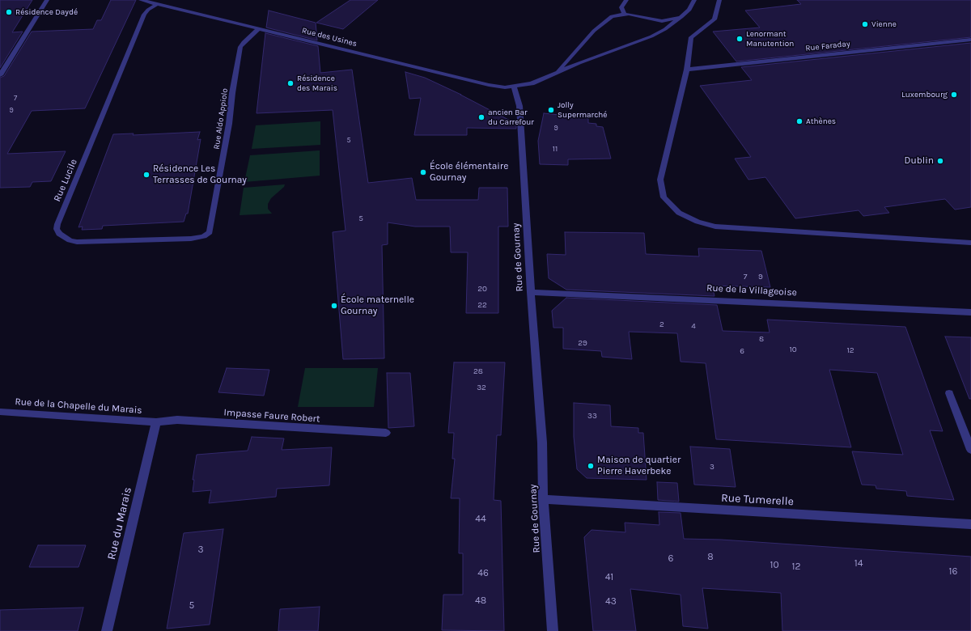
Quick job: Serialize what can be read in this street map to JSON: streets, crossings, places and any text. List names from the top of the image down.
{
  "streets": {
    "street": [
      "Rue des Usines",
      "Rue Faraday",
      "Rue Aldo Appiolo",
      "Rue Lucile",
      "Rue de Gournay",
      "Rue de la Villageoise",
      "Rue de la Chapelle du Marais",
      "Impasse Faure Robert",
      "Rue Tumerelle",
      "Rue du Marais"
    ]
  },
  "crossings": [
    ["Rue des Usines", "Rue Aldo Appiolo"],
    ["Rue des Usines", "Rue Lucile"],
    ["Rue des Usines", "Rue de Gournay"],
    ["Rue Aldo Appiolo", "Rue Lucile"],
    ["Rue de Gournay", "Rue de la Villageoise"],
    ["Rue de Gournay", "Rue Tumerelle"],
    ["Rue de la Chapelle du Marais", "Impasse Faure Robert"],
    ["Rue de la Chapelle du Marais", "Rue du Marais"],
    ["Impasse Faure Robert", "Rue du Marais"]
  ],
  "places": [
    "Résidence Daydé",
    "Vienne",
    "Lenormant Manutention",
    "Résidence des Marais",
    "Luxembourg",
    "Jolly Supermarché",
    "ancien Bar du Carrefour",
    "Athènes",
    "Dublin",
    "École élémentaire Gournay",
    "Résidence Les Terrasses de Gournay",
    "École maternelle Gournay",
    "Maison de quartier Pierre Haverbeke"
  ],
  "house_numbers": [
    "7",
    "9",
    "9",
    "5",
    "11",
    "5",
    "7",
    "9",
    "20",
    "22",
    "2",
    "4",
    "8",
    "29",
    "10",
    "12",
    "6",
    "28",
    "32",
    "33",
    "3",
    "44",
    "3",
    "8",
    "6",
    "14",
    "10",
    "12",
    "16",
    "46",
    "41",
    "48",
    "43",
    "5"
  ]
}
